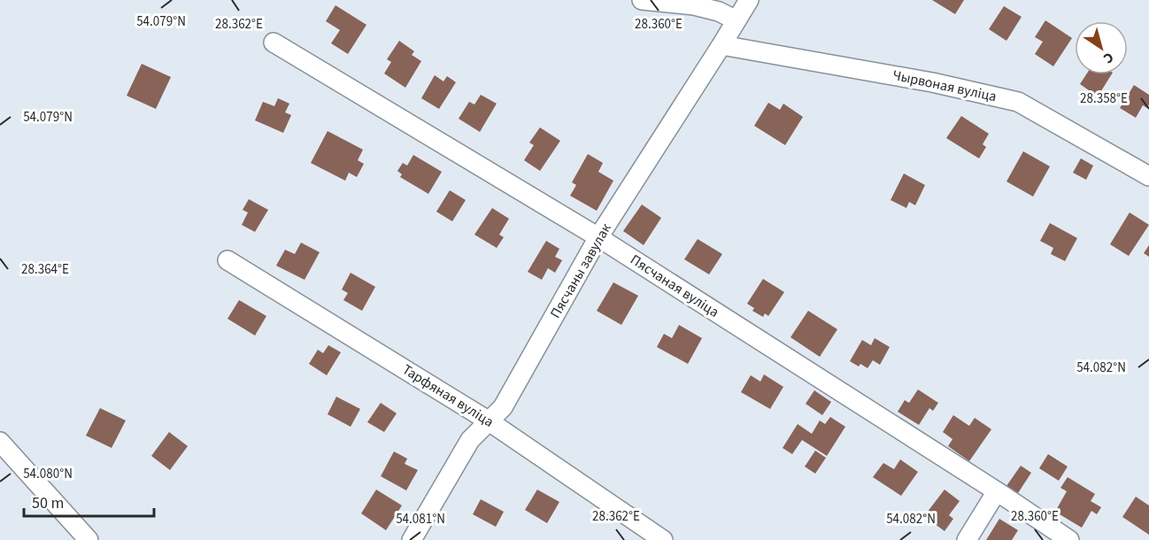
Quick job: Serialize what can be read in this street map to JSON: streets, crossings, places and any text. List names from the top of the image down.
{
  "streets": {
    "street": [
      "Чырвоная вуліца",
      "Пясчаны завулак",
      "Пясчаная вуліца",
      "Тарфяная вуліца"
    ]
  },
  "crossings": [
    ["Чырвоная вуліца", "Пясчаны завулак"],
    ["Пясчаны завулак", "Пясчаная вуліца"],
    ["Пясчаны завулак", "Тарфяная вуліца"]
  ],
  "scale_bar": "50 m",
  "north": "bottom right",
  "coordinates": [
    "54.079°N",
    "28.362°E",
    "28.360°E",
    "28.358°E",
    "28.364°E",
    "54.082°N",
    "54.080°N",
    "54.081°N"
  ]
}
